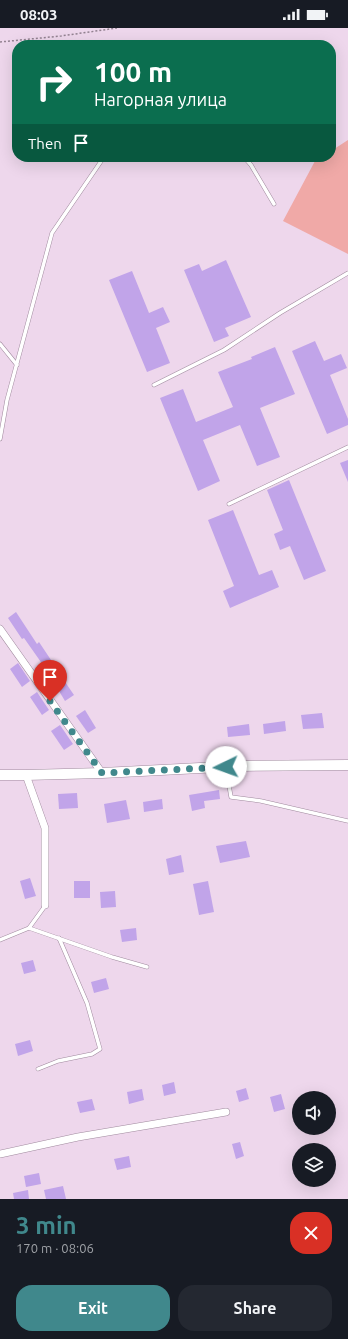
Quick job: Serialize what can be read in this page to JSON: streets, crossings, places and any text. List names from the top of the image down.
{
  "page": {
    "status": "08:03",
    "turn": ["100 m", "Нагорная улица"],
    "then": "Then",
    "heading": ["3 min", "170 m · 08:06"],
    "buttons": ["Exit", "Share"]
  }
}
